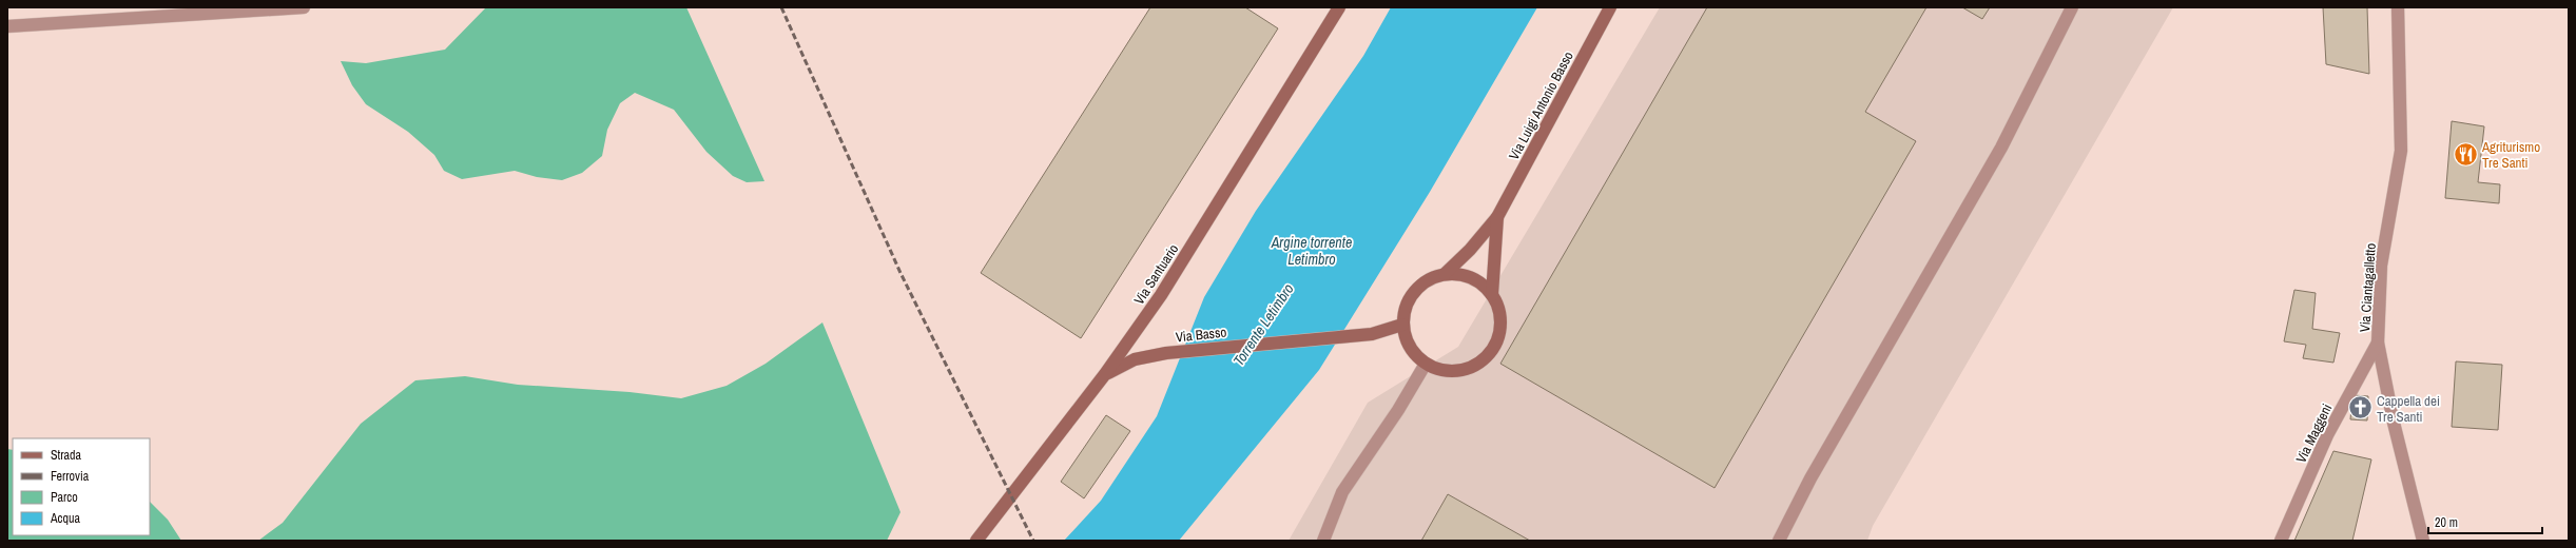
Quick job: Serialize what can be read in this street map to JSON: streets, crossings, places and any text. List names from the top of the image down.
{
  "streets": {
    "main road": ["Via Luigi Antonio Basso", "Via Santuario", "Via Basso"],
    "street": ["Via Ciantagalletto", "Via Maggeni"]
  },
  "crossings": [
    ["Via Luigi Antonio Basso", "Via Basso"],
    ["Via Santuario", "Via Basso"],
    ["Via Ciantagalletto", "Via Maggeni"]
  ],
  "water": ["Argine torrente Letimbro", "Torrente Letimbro"],
  "places": {
    "restaurant": ["Agriturismo Tre Santi"],
    "church": ["Cappella dei Tre Santi"]
  },
  "legend": [
    "Strada",
    "Ferrovia",
    "Parco",
    "Acqua"
  ],
  "scale_bar": "20 m"
}
